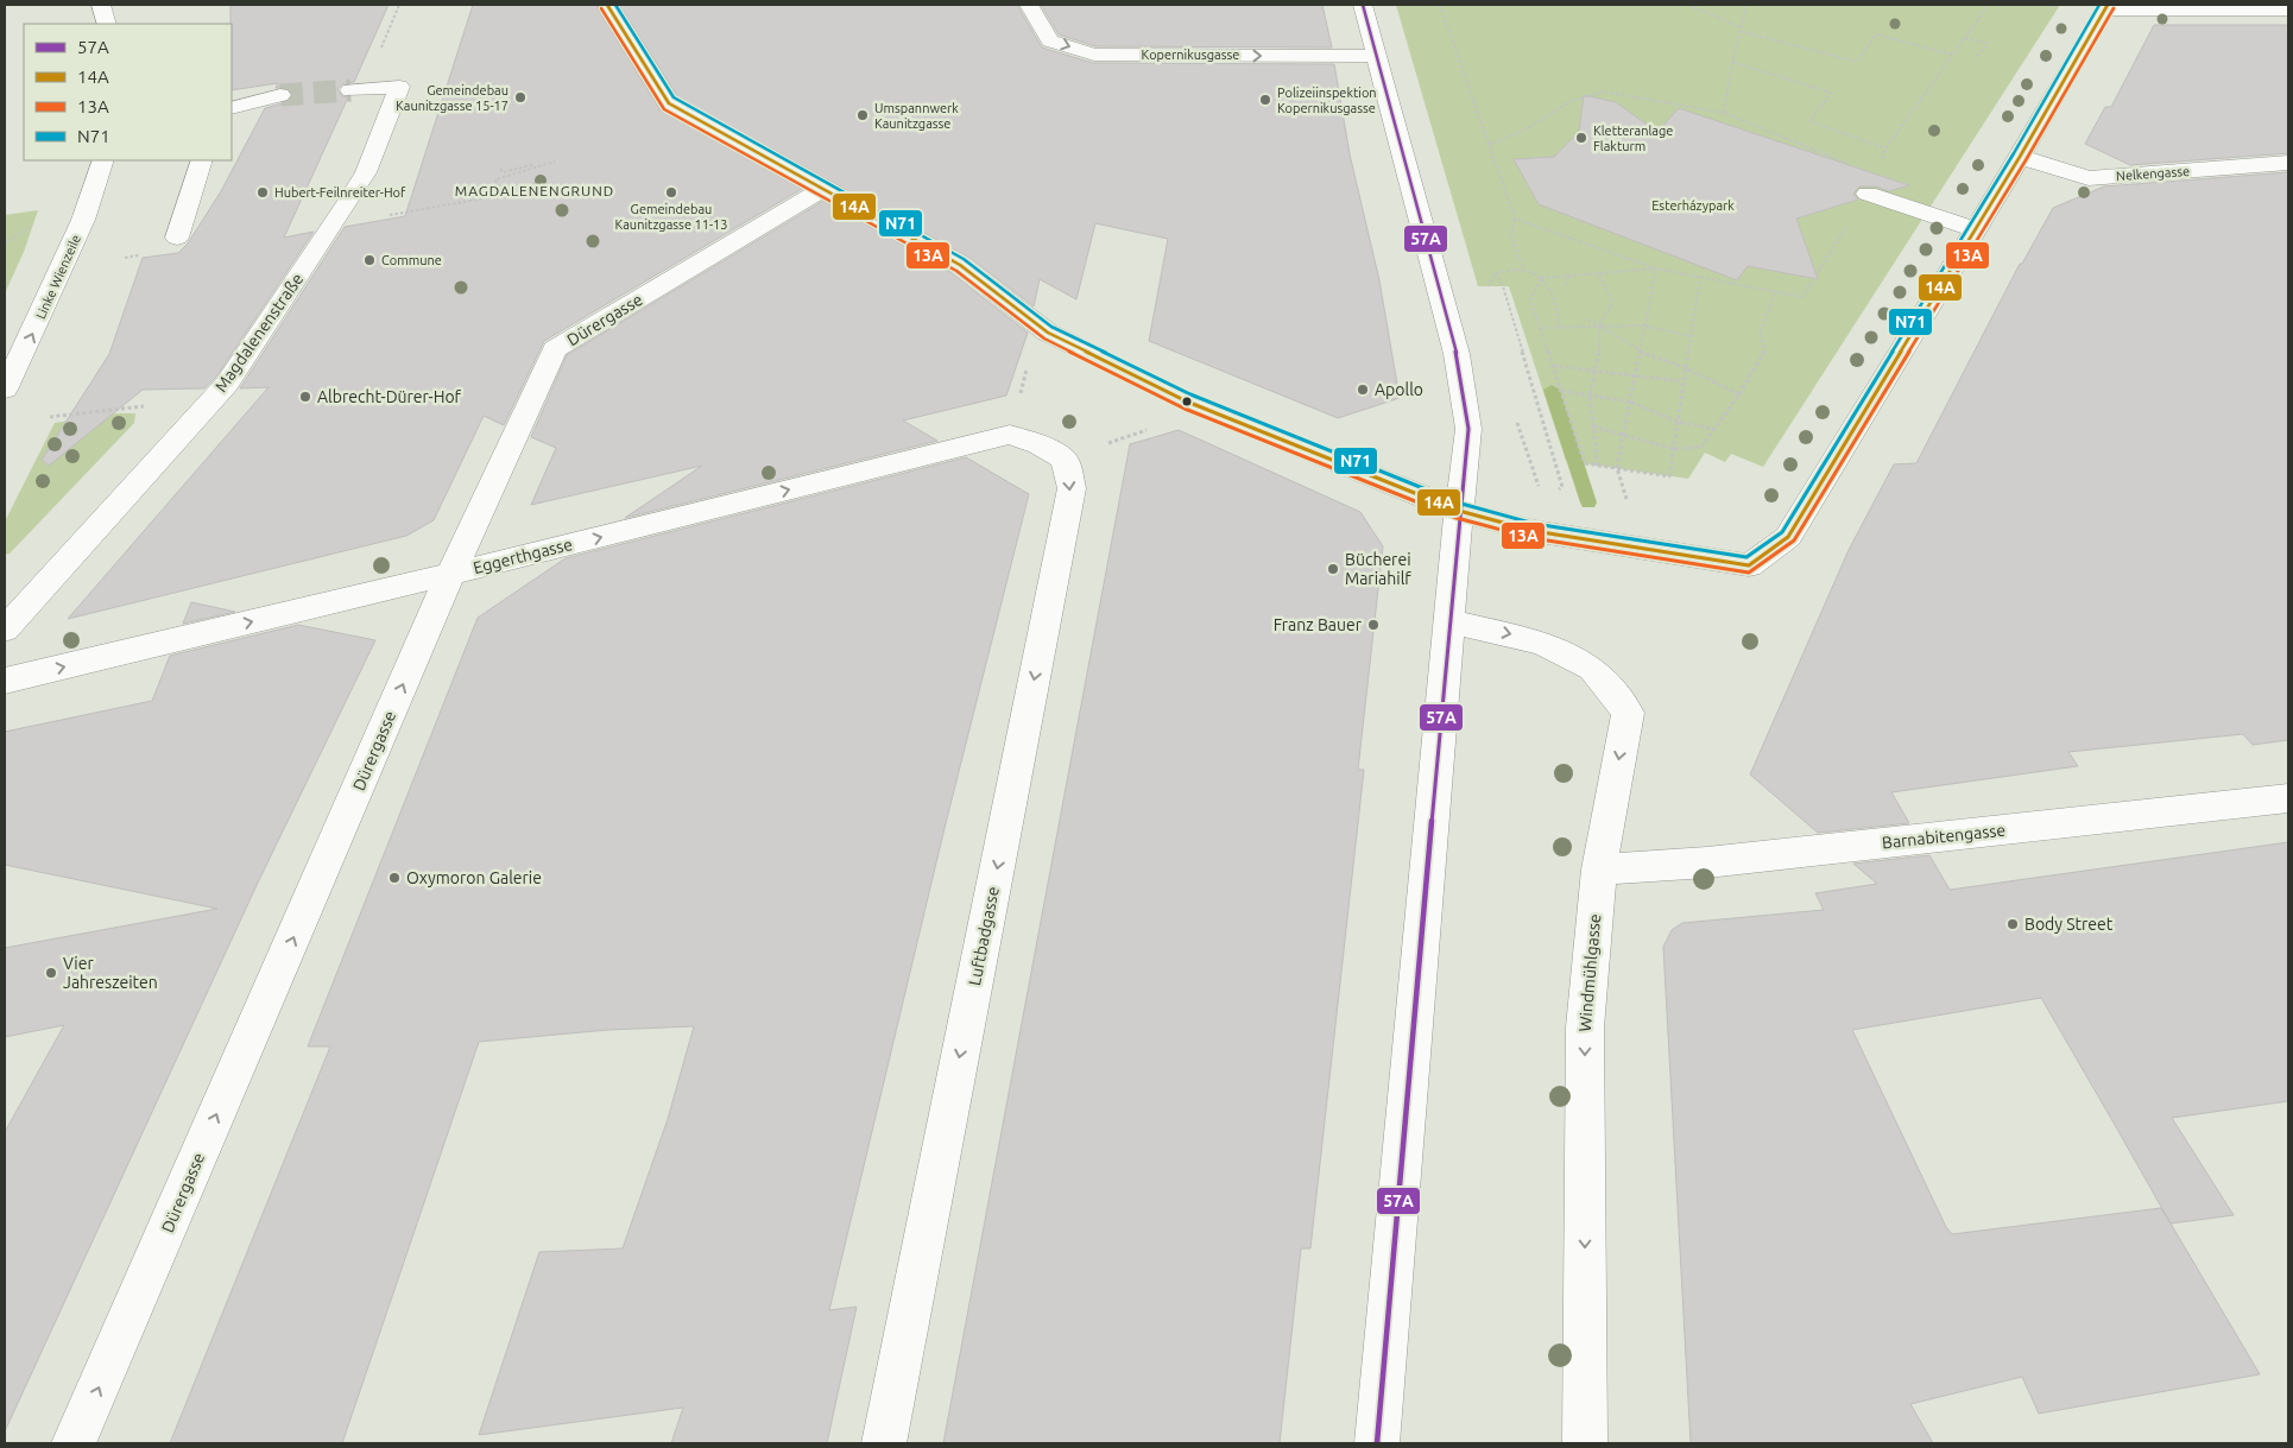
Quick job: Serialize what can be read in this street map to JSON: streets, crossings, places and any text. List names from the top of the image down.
{
  "streets": {
    "street": [
      "Kopernikusgasse",
      "Nelkengasse",
      "Linke Wienzeile",
      "Dürergasse",
      "Magdalenenstraße",
      "Eggerthgasse",
      "Barnabitengasse",
      "Luftbadgasse",
      "Windmühlgasse"
    ]
  },
  "crossings": [
    ["Dürergasse", "Eggerthgasse"],
    ["Eggerthgasse", "Luftbadgasse"],
    ["Barnabitengasse", "Windmühlgasse"]
  ],
  "one_way": [
    "Linke Wienzeile",
    "Dürergasse",
    "Eggerthgasse",
    "Luftbadgasse"
  ],
  "districts": ["MAGDALENENGRUND"],
  "parks": ["Esterházypark"],
  "places": [
    "Gemeindebau Kaunitzgasse 15-17",
    "Polizeiinspektion Kopernikusgasse",
    "Umspannwerk Kaunitzgasse",
    "Kletteranlage Flakturm",
    "Hubert-Feilnreiter-Hof",
    "Gemeindebau Kaunitzgasse 11-13",
    "Commune",
    "Apollo",
    "Albrecht-Dürer-Hof",
    "Bücherei Mariahilf",
    "Franz Bauer",
    "Oxymoron Galerie",
    "Body Street",
    "Vier Jahreszeiten"
  ],
  "lines": [
    "transit line 57A",
    "transit line 14A",
    "transit line N71",
    "transit line 13A"
  ],
  "legend": [
    "57A",
    "14A",
    "13A",
    "N71"
  ]
}
